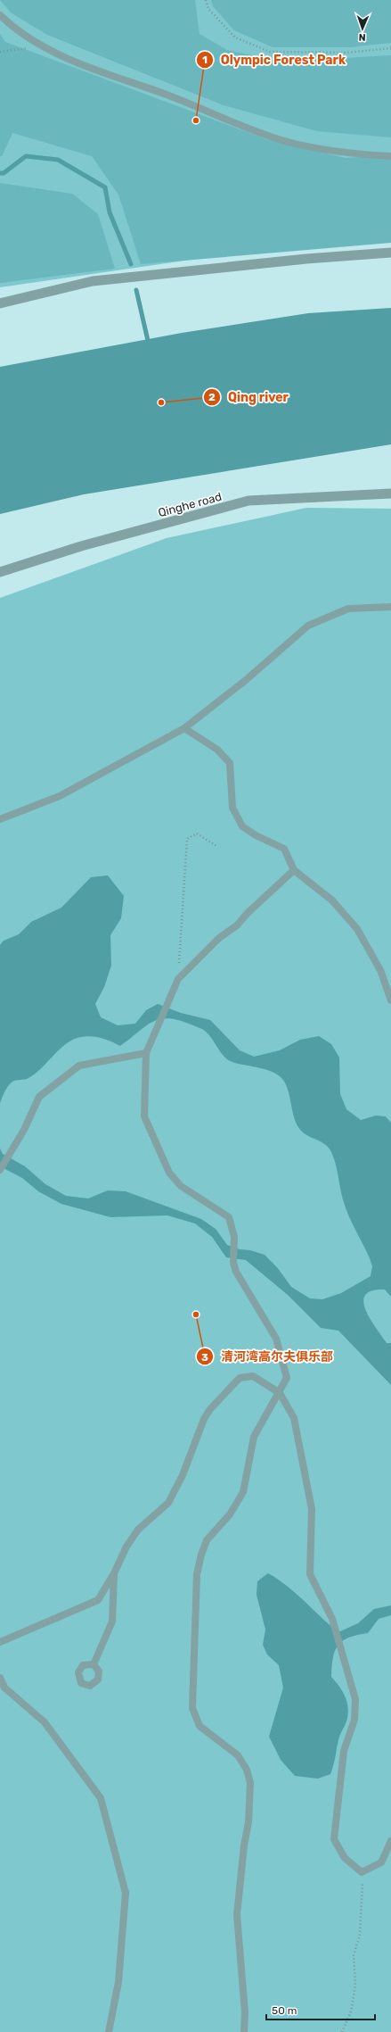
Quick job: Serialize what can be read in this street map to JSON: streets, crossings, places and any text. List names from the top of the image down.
{
  "streets": {
    "street": ["Qinghe road"]
  },
  "places": ["Olympic Forest Park", "Qing river", "清河湾高尔夫俱乐部"],
  "scale_bar": "50 m",
  "north": "bottom"
}
